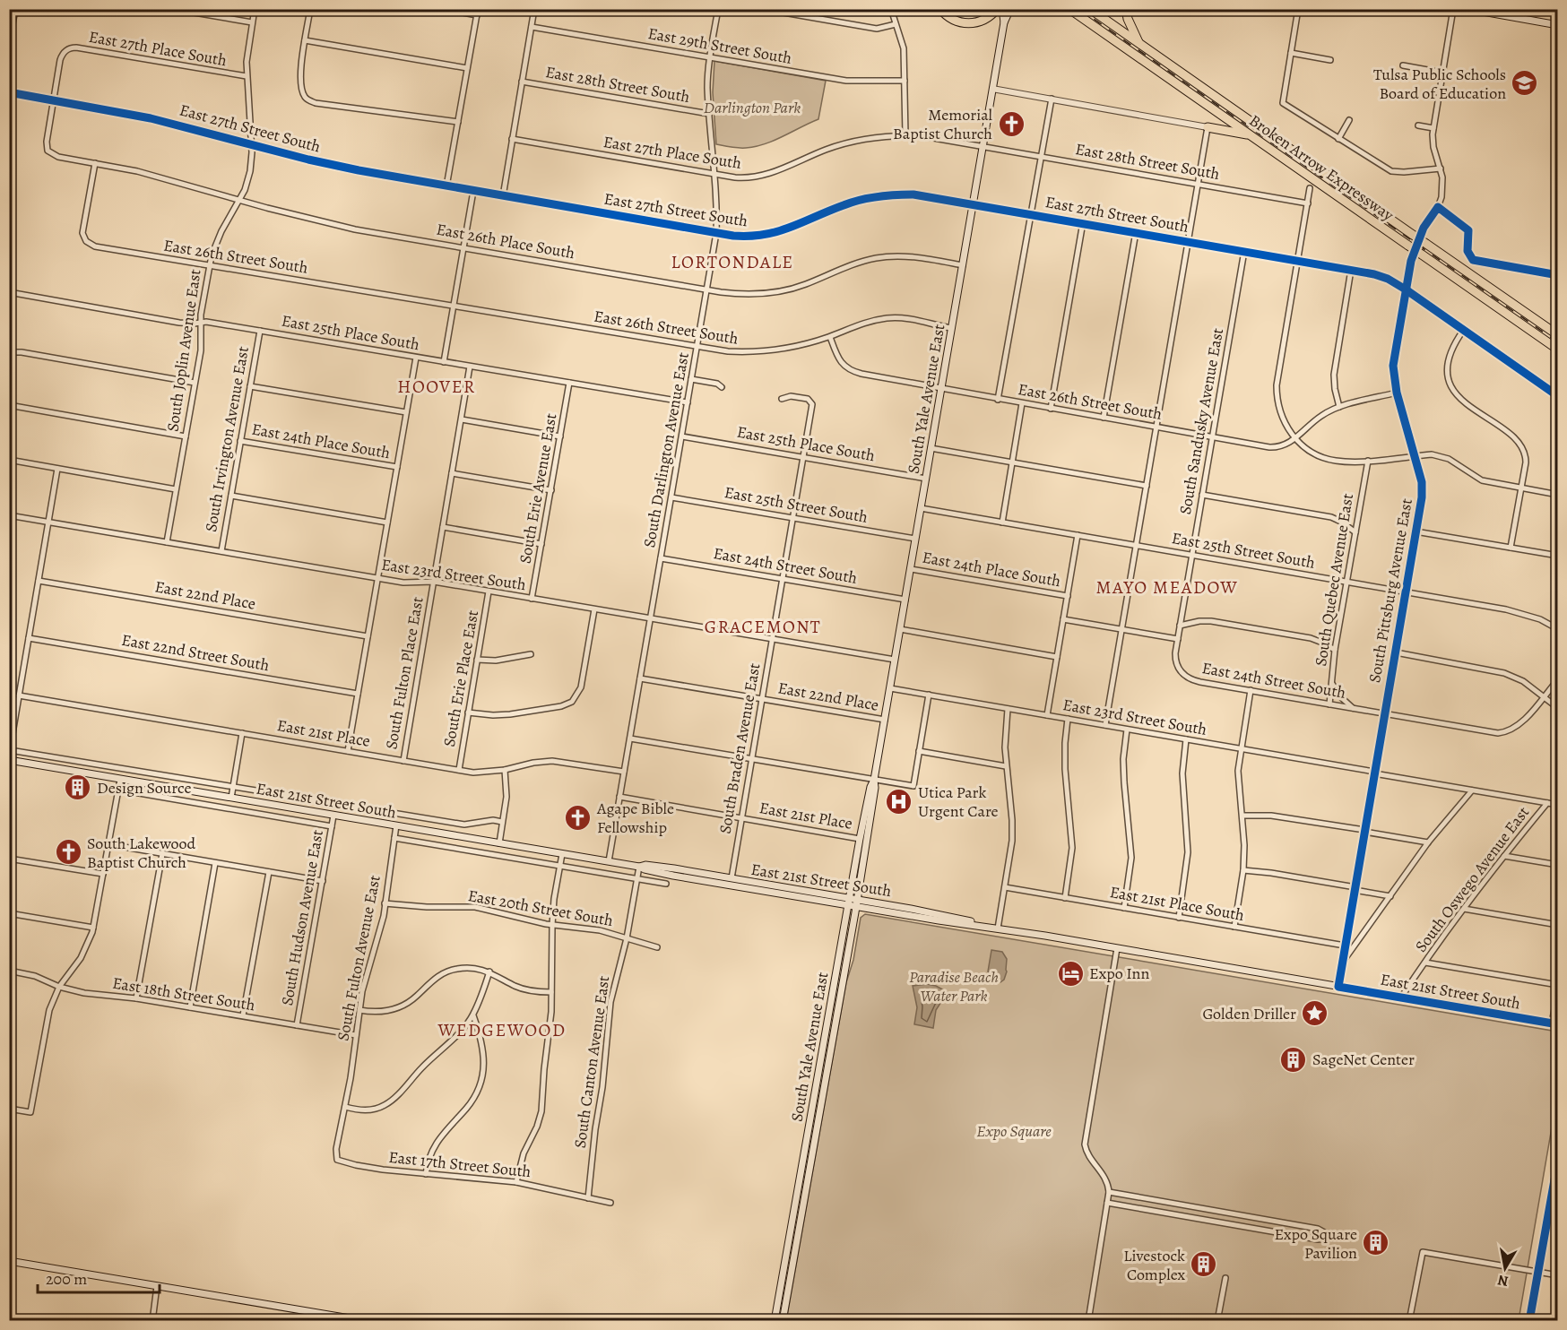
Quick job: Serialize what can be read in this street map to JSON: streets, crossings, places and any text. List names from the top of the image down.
{
  "streets": {
    "highway": ["Broken Arrow Expressway"],
    "main road": ["South Yale Avenue East", "East 21st Street South"],
    "street": [
      "East 29th Street South",
      "East 27th Place South",
      "East 28th Street South",
      "East 27th Street South",
      "East 26th Place South",
      "East 26th Street South",
      "East 25th Place South",
      "South Joplin Avenue East",
      "South Sandusky Avenue East",
      "South Irvington Avenue East",
      "East 24th Place South",
      "South Darlington Avenue East",
      "South Erie Avenue East",
      "East 25th Street South",
      "East 24th Street South",
      "East 23rd Street South",
      "South Quebec Avenue East",
      "South Pittsburg Avenue East",
      "East 22nd Place",
      "East 22nd Street South",
      "South Fulton Place East",
      "South Erie Place East",
      "East 21st Place",
      "South Braden Avenue East",
      "South Oswego Avenue East",
      "East 21st Place South",
      "East 20th Street South",
      "South Hudson Avenue East",
      "South Fulton Avenue East",
      "East 18th Street South",
      "South Canton Avenue East",
      "East 17th Street South"
    ]
  },
  "crossings": [
    ["East 29th Street South", "South Darlington Avenue East"],
    ["East 27th Place South", "East 28th Street South"],
    ["East 27th Place South", "East 27th Street South"],
    ["East 27th Place South", "East 26th Place South"],
    ["East 27th Place South", "South Joplin Avenue East"],
    ["East 27th Place South", "South Yale Avenue East"],
    ["East 27th Place South", "South Darlington Avenue East"],
    ["East 28th Street South", "South Yale Avenue East"],
    ["East 28th Street South", "South Darlington Avenue East"],
    ["East 27th Street South", "East 26th Place South"],
    ["East 27th Street South", "South Joplin Avenue East"],
    ["East 27th Street South", "South Yale Avenue East"],
    ["East 27th Street South", "South Sandusky Avenue East"],
    ["East 27th Street South", "South Darlington Avenue East"],
    ["East 27th Street South", "South Pittsburg Avenue East"],
    ["East 26th Place South", "East 26th Street South"],
    ["East 26th Place South", "South Joplin Avenue East"],
    ["East 26th Place South", "South Yale Avenue East"],
    ["East 26th Place South", "South Darlington Avenue East"],
    ["East 26th Street South", "South Joplin Avenue East"],
    ["East 26th Street South", "South Yale Avenue East"],
    ["East 26th Street South", "South Sandusky Avenue East"],
    ["East 26th Street South", "South Darlington Avenue East"],
    ["East 25th Place South", "South Joplin Avenue East"],
    ["East 25th Place South", "South Yale Avenue East"],
    ["East 25th Place South", "South Irvington Avenue East"],
    ["East 25th Place South", "South Darlington Avenue East"],
    ["East 25th Place South", "South Erie Avenue East"],
    ["East 25th Place South", "South Fulton Place East"],
    ["East 25th Place South", "South Braden Avenue East"],
    ["South Joplin Avenue East", "East 23rd Street South"],
    ["South Yale Avenue East", "East 24th Place South"],
    ["South Yale Avenue East", "East 25th Street South"],
    ["South Yale Avenue East", "East 24th Street South"],
    ["South Yale Avenue East", "East 23rd Street South"],
    ["South Yale Avenue East", "East 22nd Place"],
    ["South Yale Avenue East", "East 21st Place"],
    ["South Yale Avenue East", "East 21st Street South"],
    ["South Sandusky Avenue East", "East 25th Street South"],
    ["South Sandusky Avenue East", "East 24th Street South"],
    ["South Irvington Avenue East", "East 24th Place South"],
    ["South Irvington Avenue East", "East 23rd Street South"],
    ["South Darlington Avenue East", "East 25th Street South"],
    ["South Darlington Avenue East", "East 24th Street South"],
    ["South Darlington Avenue East", "East 23rd Street South"],
    ["South Darlington Avenue East", "East 22nd Place"],
    ["South Darlington Avenue East", "East 21st Place"],
    ["South Darlington Avenue East", "East 21st Street South"],
    ["South Erie Avenue East", "East 23rd Street South"],
    ["East 25th Street South", "South Quebec Avenue East"],
    ["East 25th Street South", "South Pittsburg Avenue East"],
    ["East 25th Street South", "South Braden Avenue East"],
    ["East 24th Street South", "South Quebec Avenue East"],
    ["East 24th Street South", "South Pittsburg Avenue East"],
    ["East 24th Street South", "South Braden Avenue East"],
    ["East 23rd Street South", "South Pittsburg Avenue East"],
    ["East 23rd Street South", "South Fulton Place East"],
    ["East 23rd Street South", "South Erie Place East"],
    ["East 23rd Street South", "South Braden Avenue East"],
    ["East 23rd Street South", "South Oswego Avenue East"],
    ["South Pittsburg Avenue East", "East 21st Street South"],
    ["South Pittsburg Avenue East", "East 21st Place South"],
    ["East 22nd Place", "South Braden Avenue East"],
    ["South Fulton Place East", "East 21st Place"],
    ["South Erie Place East", "East 21st Place"],
    ["East 21st Place", "South Braden Avenue East"],
    ["South Braden Avenue East", "East 21st Street South"],
    ["East 21st Street South", "South Oswego Avenue East"],
    ["East 21st Street South", "South Hudson Avenue East"],
    ["East 21st Street South", "South Fulton Avenue East"],
    ["East 21st Street South", "South Canton Avenue East"],
    ["East 20th Street South", "South Fulton Avenue East"],
    ["East 20th Street South", "South Canton Avenue East"],
    ["South Hudson Avenue East", "East 18th Street South"],
    ["South Fulton Avenue East", "East 18th Street South"],
    ["South Fulton Avenue East", "East 17th Street South"],
    ["South Canton Avenue East", "East 17th Street South"]
  ],
  "districts": [
    "LORTONDALE",
    "HOOVER",
    "MAYO MEADOW",
    "GRACEMONT",
    "WEDGEWOOD"
  ],
  "parks": ["Darlington Park", "Paradise Beach Water Park", "Expo Square"],
  "places": {
    "school or university": ["Tulsa Public Schools Board of Education"],
    "church": ["Memorial Baptist Church", "Agape Bible Fellowship", "South Lakewood Baptist Church"],
    "building": [
      "Design Source",
      "SageNet Center",
      "Expo Square Pavilion",
      "Livestock Complex"
    ],
    "hospital": ["Utica Park Urgent Care"],
    "hotel": ["Expo Inn"],
    "place": ["Golden Driller"]
  },
  "scale_bar": "200 m",
  "north": "bottom"
}
